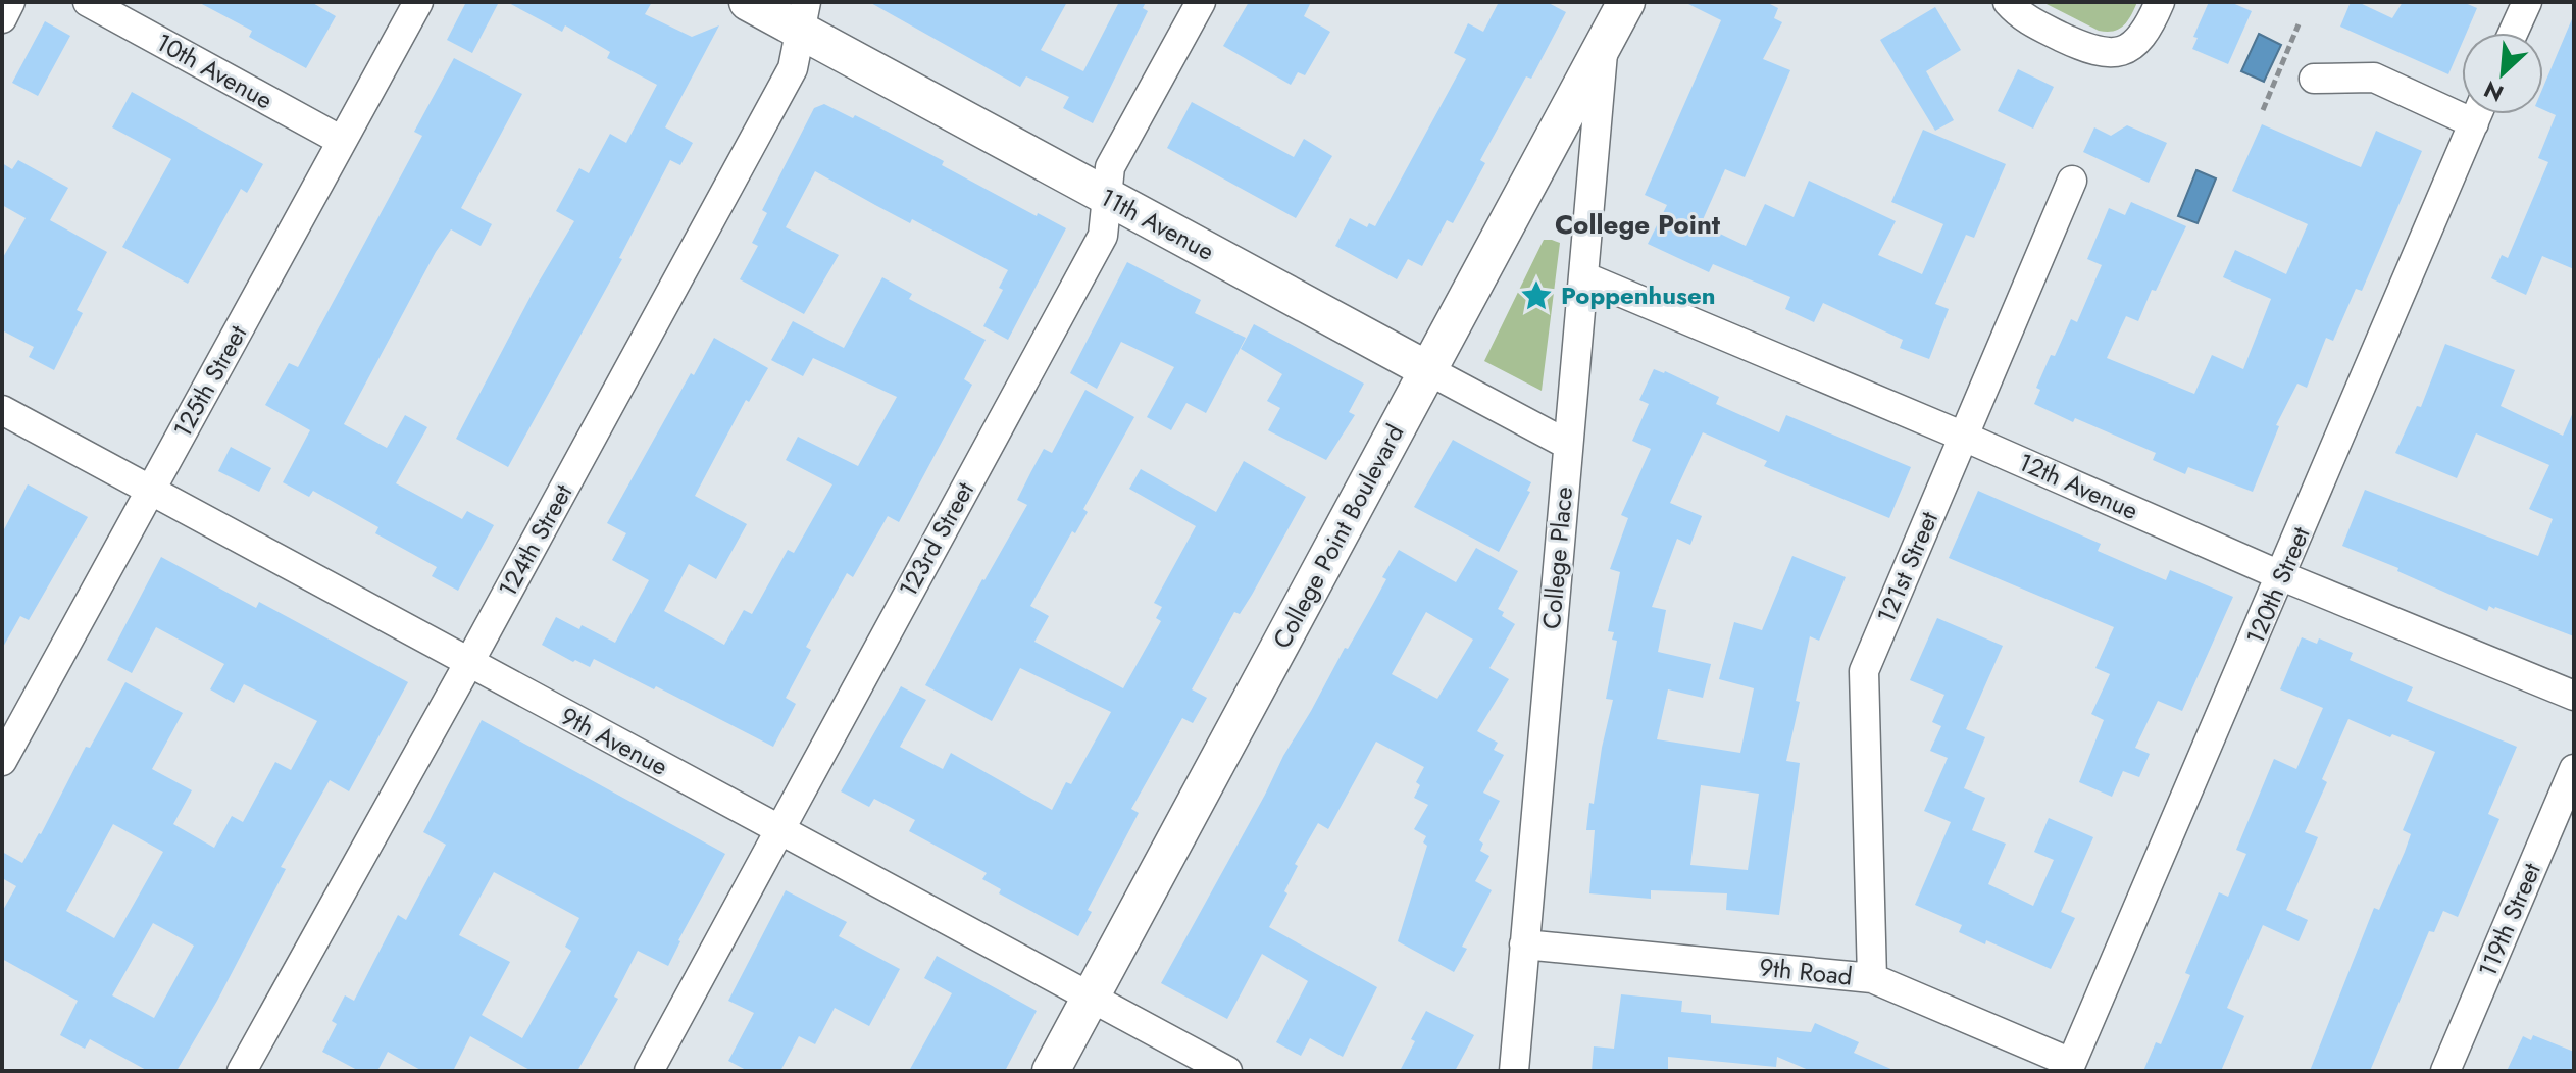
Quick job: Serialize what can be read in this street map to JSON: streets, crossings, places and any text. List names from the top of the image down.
{
  "streets": {
    "street": [
      "10th Avenue",
      "11th Avenue",
      "125th Street",
      "12th Avenue",
      "College Point Boulevard",
      "123rd Street",
      "124th Street",
      "College Place",
      "121st Street",
      "120th Street",
      "9th Avenue",
      "119th Street",
      "9th Road"
    ]
  },
  "crossings": [
    ["10th Avenue", "125th Street"],
    ["11th Avenue", "College Point Boulevard"],
    ["11th Avenue", "123rd Street"],
    ["11th Avenue", "124th Street"],
    ["11th Avenue", "College Place"],
    ["125th Street", "9th Avenue"],
    ["12th Avenue", "College Place"],
    ["12th Avenue", "121st Street"],
    ["12th Avenue", "120th Street"],
    ["College Point Boulevard", "College Place"],
    ["College Point Boulevard", "9th Avenue"],
    ["123rd Street", "9th Avenue"],
    ["124th Street", "9th Avenue"],
    ["College Place", "9th Road"],
    ["121st Street", "9th Road"],
    ["120th Street", "9th Road"]
  ],
  "districts": ["College Point"],
  "places": {
    "place": ["Poppenhusen"]
  },
  "north": "bottom left"
}
